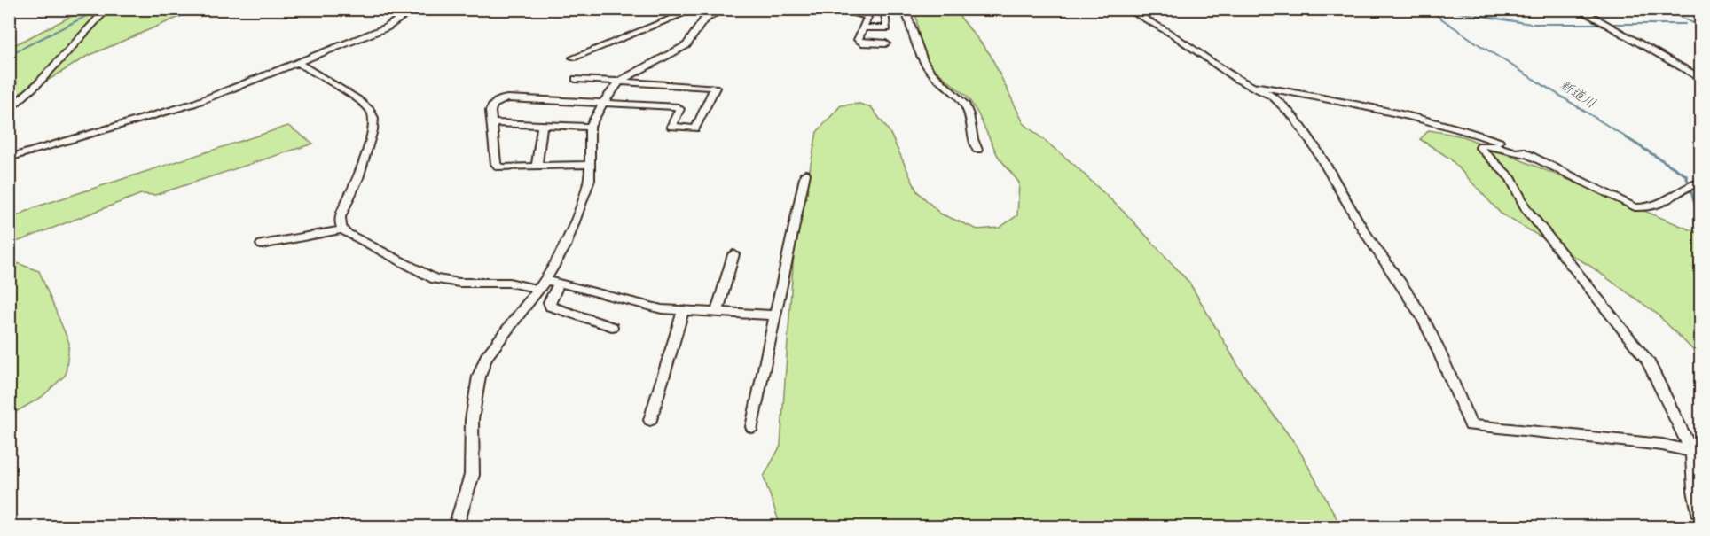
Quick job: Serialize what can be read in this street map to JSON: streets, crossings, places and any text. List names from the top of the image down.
{
  "water": ["新道川"]
}
